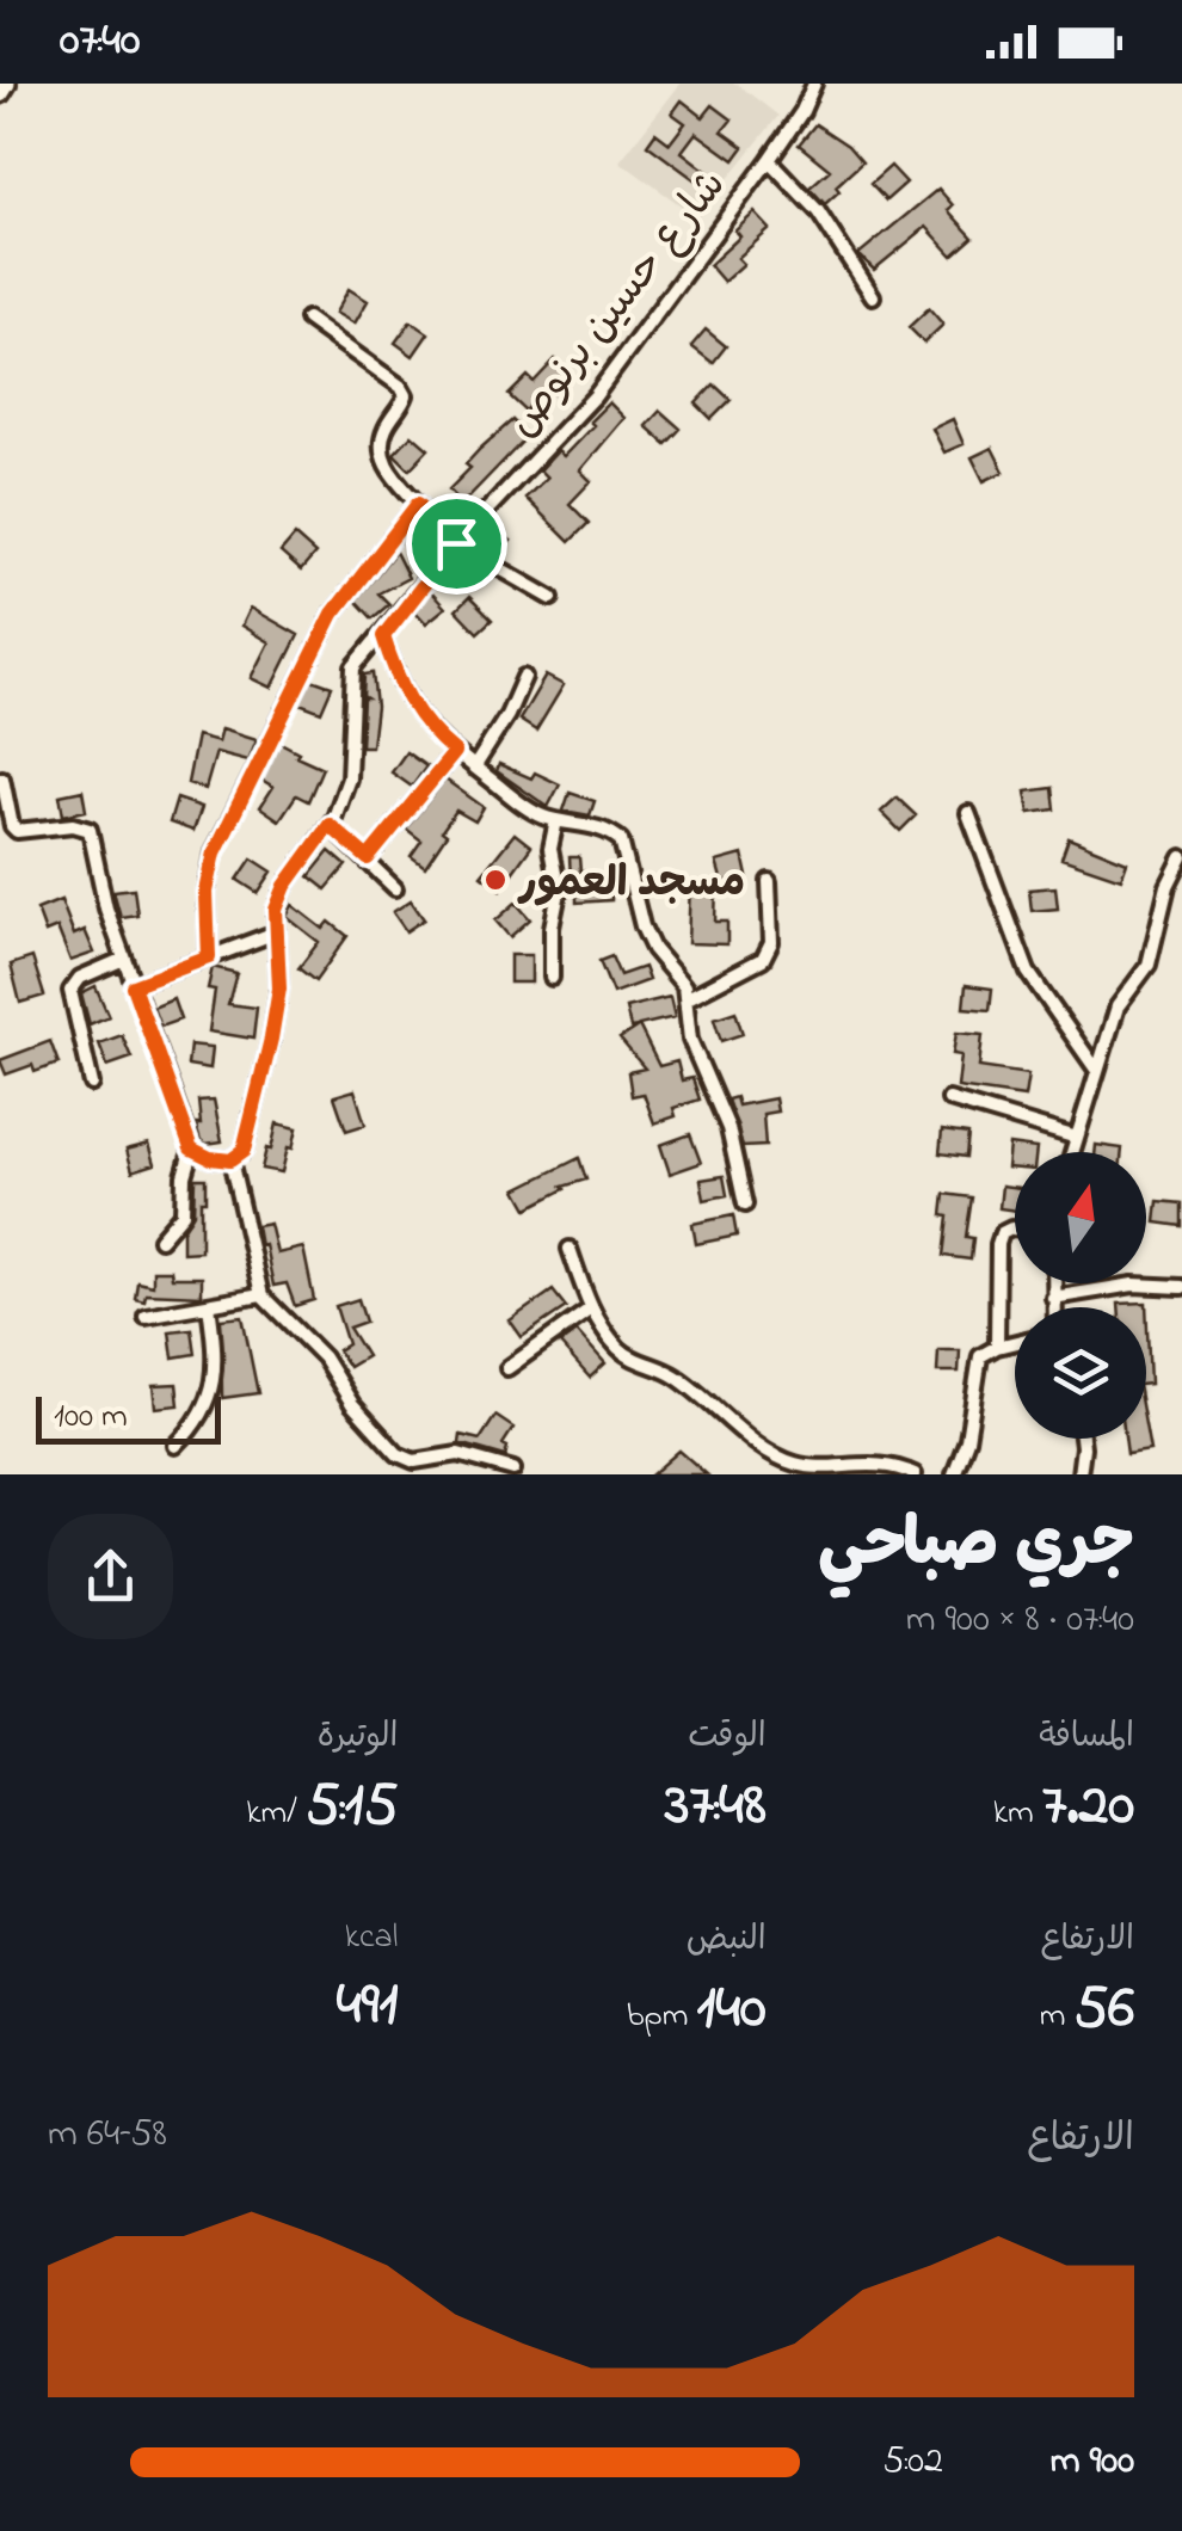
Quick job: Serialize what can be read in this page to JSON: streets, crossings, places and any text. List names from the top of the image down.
{
  "streets": {
    "street": ["شارع حسين برنوص"]
  },
  "places": ["مسجد العمور"],
  "scale_bar": "100 m",
  "north": "top",
  "page": {
    "status": "07:40",
    "scale": "100 m",
    "heading": ["جري صباحي", "07:40 · 8 × 900 m"],
    "stats": [
      ["المسافة", "7.20 km"],
      ["الوقت", "37:48"],
      ["الوتيرة", "5:15 /km"],
      ["الارتفاع", "56 m"],
      ["النبض", "140 bpm"],
      ["kcal", "491"]
    ],
    "chart": ["الارتفاع", "58–64 m"],
    "list": [
      {
        "name": "900 m",
        "note": "5:02"
      }
    ]
  }
}
